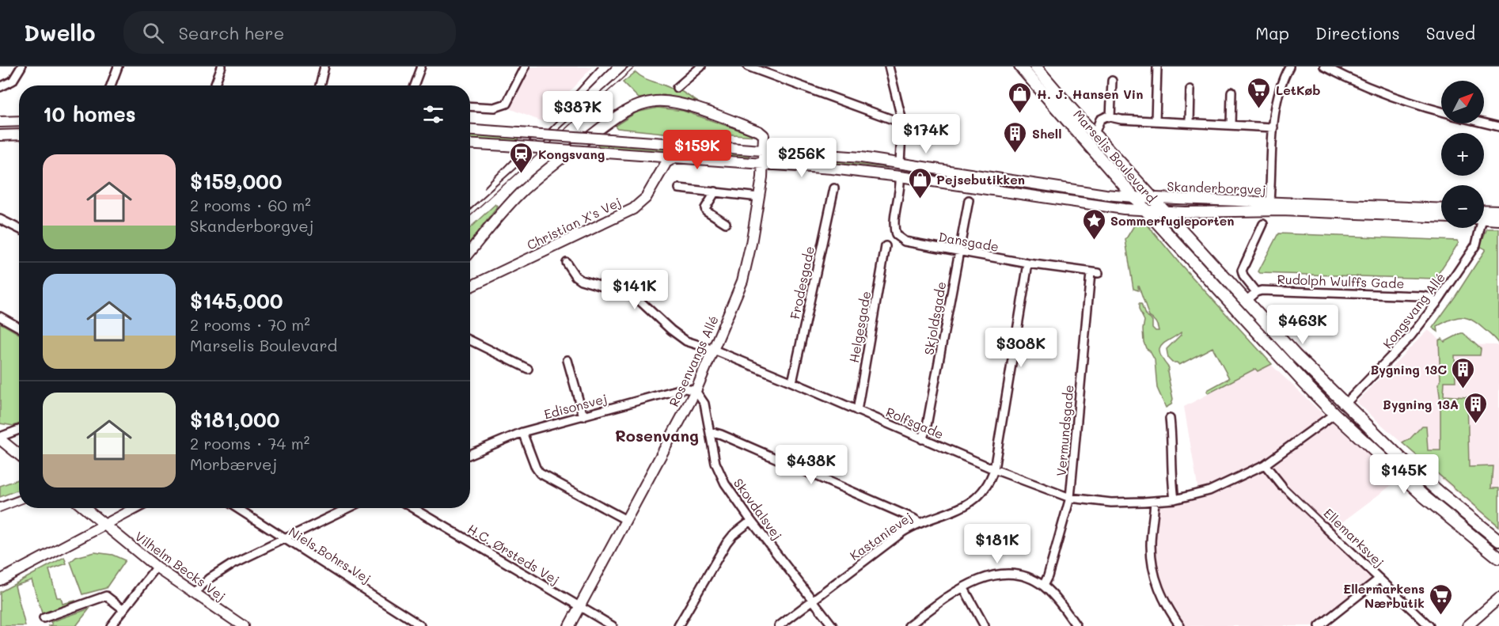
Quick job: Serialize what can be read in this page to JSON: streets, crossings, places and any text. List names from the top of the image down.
{
  "streets": {
    "main road": ["Marselis Boulevard"],
    "street": [
      "Skanderborgvej",
      "Christian X's Vej",
      "Dansgade",
      "Rudolph Wulffs Gade",
      "Frodesgade",
      "Kongsvang Allé",
      "Skjoldsgade",
      "Helgesgade",
      "Rosenvangs Allé",
      "Edisonsvej",
      "Rolfsgade",
      "Vermundsgade",
      "Skovdalsvej",
      "Kastanievej",
      "Ellemarksvej",
      "H.C. Ørsteds Vej",
      "Niels Bohrs Vej",
      "Vilhelm Becks Vej"
    ]
  },
  "crossings": [
    ["Marselis Boulevard", "Skanderborgvej"],
    ["Marselis Boulevard", "Kongsvang Allé"],
    ["Skanderborgvej", "Christian X's Vej"],
    ["Skanderborgvej", "Dansgade"],
    ["Skanderborgvej", "Rosenvangs Allé"],
    ["Dansgade", "Skjoldsgade"],
    ["Dansgade", "Vermundsgade"],
    ["Dansgade", "Kastanievej"],
    ["Rudolph Wulffs Gade", "Kongsvang Allé"],
    ["Frodesgade", "Rolfsgade"],
    ["Skjoldsgade", "Rolfsgade"],
    ["Helgesgade", "Rolfsgade"],
    ["Rosenvangs Allé", "Edisonsvej"],
    ["Rosenvangs Allé", "Rolfsgade"],
    ["Rosenvangs Allé", "Skovdalsvej"],
    ["Rosenvangs Allé", "H.C. Ørsteds Vej"],
    ["Edisonsvej", "Skovdalsvej"],
    ["Rolfsgade", "Vermundsgade"],
    ["Rolfsgade", "Kastanievej"],
    ["Skovdalsvej", "Kastanievej"]
  ],
  "districts": ["Rosenvang"],
  "places": {
    "supermarket": ["LetKøb", "Ellermarkens Nærbutik"],
    "shop": ["H. J. Hansen Vin", "Pejsebutikken"],
    "building": ["Shell", "Bygning 13C", "Bygning 13A"],
    "station": ["Kongsvang"],
    "place": ["Sommerfugleporten"]
  },
  "north": "top right",
  "page": {
    "header": "Dwello",
    "search": "Search here",
    "nav": ["Map", "Directions", "Saved"],
    "map_buttons": ["+", "−"],
    "heading": "10 homes",
    "price": [
      "$387K",
      "$174K",
      "$159K",
      "$256K",
      "$141K",
      "$463K",
      "$308K",
      "$438K",
      "$145K",
      "$181K"
    ],
    "list": [
      {
        "name": "$159,000",
        "note": "2 rooms · 60 m² · Skanderborgvej"
      },
      {
        "name": "$145,000",
        "note": "2 rooms · 70 m² · Marselis Boulevard"
      },
      {
        "name": "$181,000",
        "note": "2 rooms · 74 m² · Morbærvej"
      }
    ]
  }
}
